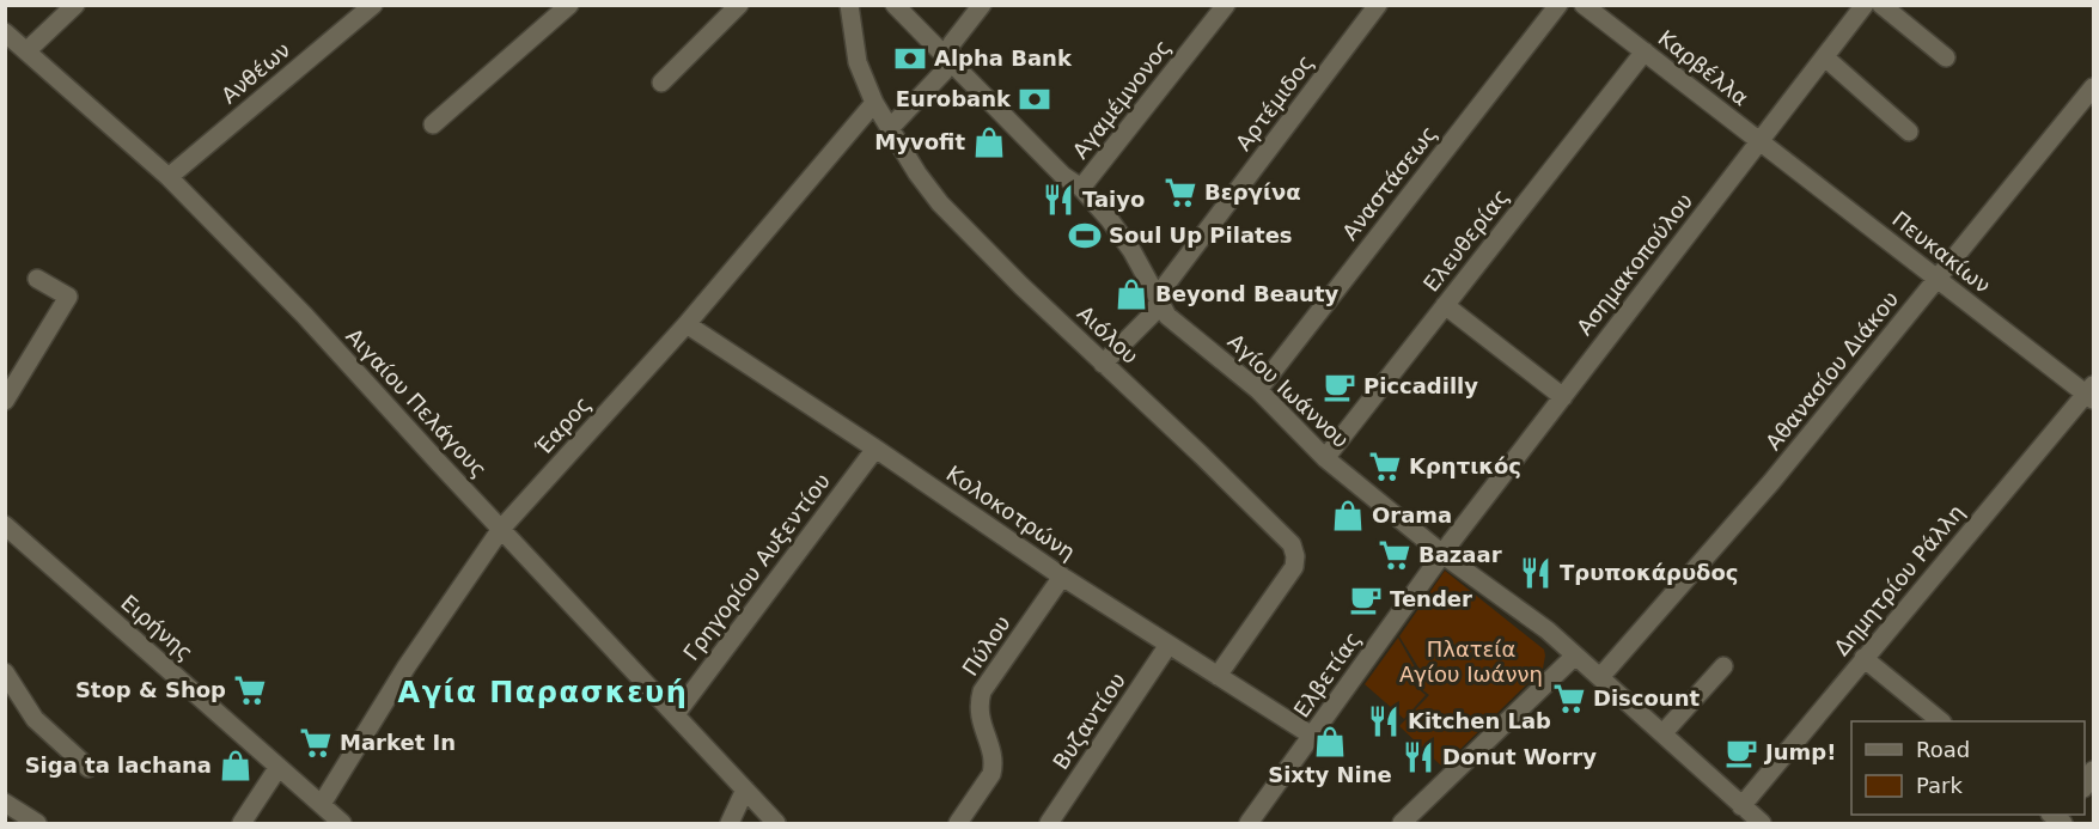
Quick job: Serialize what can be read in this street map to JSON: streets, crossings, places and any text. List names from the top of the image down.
{
  "streets": {
    "street": [
      "Καρβέλλα",
      "Ανθέων",
      "Αγαμέμνονος",
      "Αρτέμιδος",
      "Αναστάσεως",
      "Ελευθερίας",
      "Πευκακίων",
      "Ασημακοπούλου",
      "Αιόλου",
      "Αθανασίου Διάκου",
      "Αγίου Ιωάννου",
      "Αιγαίου Πελάγους",
      "Έαρος",
      "Κολοκοτρώνη",
      "Γρηγορίου Αυξεντίου",
      "Δημητρίου Ράλλη",
      "Ειρήνης",
      "Πύλου",
      "Ελβετίας",
      "Βυζαντίου"
    ]
  },
  "crossings": [
    ["Καρβέλλα", "Ελευθερίας"],
    ["Καρβέλλα", "Πευκακίων"],
    ["Καρβέλλα", "Ασημακοπούλου"],
    ["Ανθέων", "Αιγαίου Πελάγους"],
    ["Αγαμέμνονος", "Αγίου Ιωάννου"],
    ["Αρτέμιδος", "Αιόλου"],
    ["Αρτέμιδος", "Αγίου Ιωάννου"],
    ["Αναστάσεως", "Αγίου Ιωάννου"],
    ["Ελευθερίας", "Αγίου Ιωάννου"],
    ["Πευκακίων", "Ασημακοπούλου"],
    ["Πευκακίων", "Αθανασίου Διάκου"],
    ["Πευκακίων", "Δημητρίου Ράλλη"],
    ["Ασημακοπούλου", "Αγίου Ιωάννου"],
    ["Ασημακοπούλου", "Ελβετίας"],
    ["Αιόλου", "Έαρος"],
    ["Αιόλου", "Κολοκοτρώνη"],
    ["Αθανασίου Διάκου", "Αγίου Ιωάννου"],
    ["Αγίου Ιωάννου", "Δημητρίου Ράλλη"],
    ["Αγίου Ιωάννου", "Ελβετίας"],
    ["Αιγαίου Πελάγους", "Έαρος"],
    ["Αιγαίου Πελάγους", "Γρηγορίου Αυξεντίου"],
    ["Έαρος", "Κολοκοτρώνη"],
    ["Έαρος", "Ειρήνης"],
    ["Κολοκοτρώνη", "Γρηγορίου Αυξεντίου"],
    ["Κολοκοτρώνη", "Πύλου"],
    ["Κολοκοτρώνη", "Ελβετίας"],
    ["Κολοκοτρώνη", "Βυζαντίου"]
  ],
  "districts": ["Αγία Παρασκευή"],
  "parks": ["Πλατεία Αγίου Ιωάννη"],
  "places": {
    "bank": ["Alpha Bank", "Eurobank"],
    "shop": [
      "Myvofit",
      "Beyond Beauty",
      "Orama",
      "Sixty Nine",
      "Siga ta lachana"
    ],
    "supermarket": [
      "Βεργίνα",
      "Κρητικός",
      "Bazaar",
      "Stop & Shop",
      "Discount",
      "Market In"
    ],
    "restaurant": [
      "Taiyo",
      "Τρυποκάρυδος",
      "Kitchen Lab",
      "Donut Worry"
    ],
    "sports": ["Soul Up Pilates"],
    "cafe": ["Piccadilly", "Tender", "Jump!"]
  },
  "legend": ["Road", "Park"]
}
